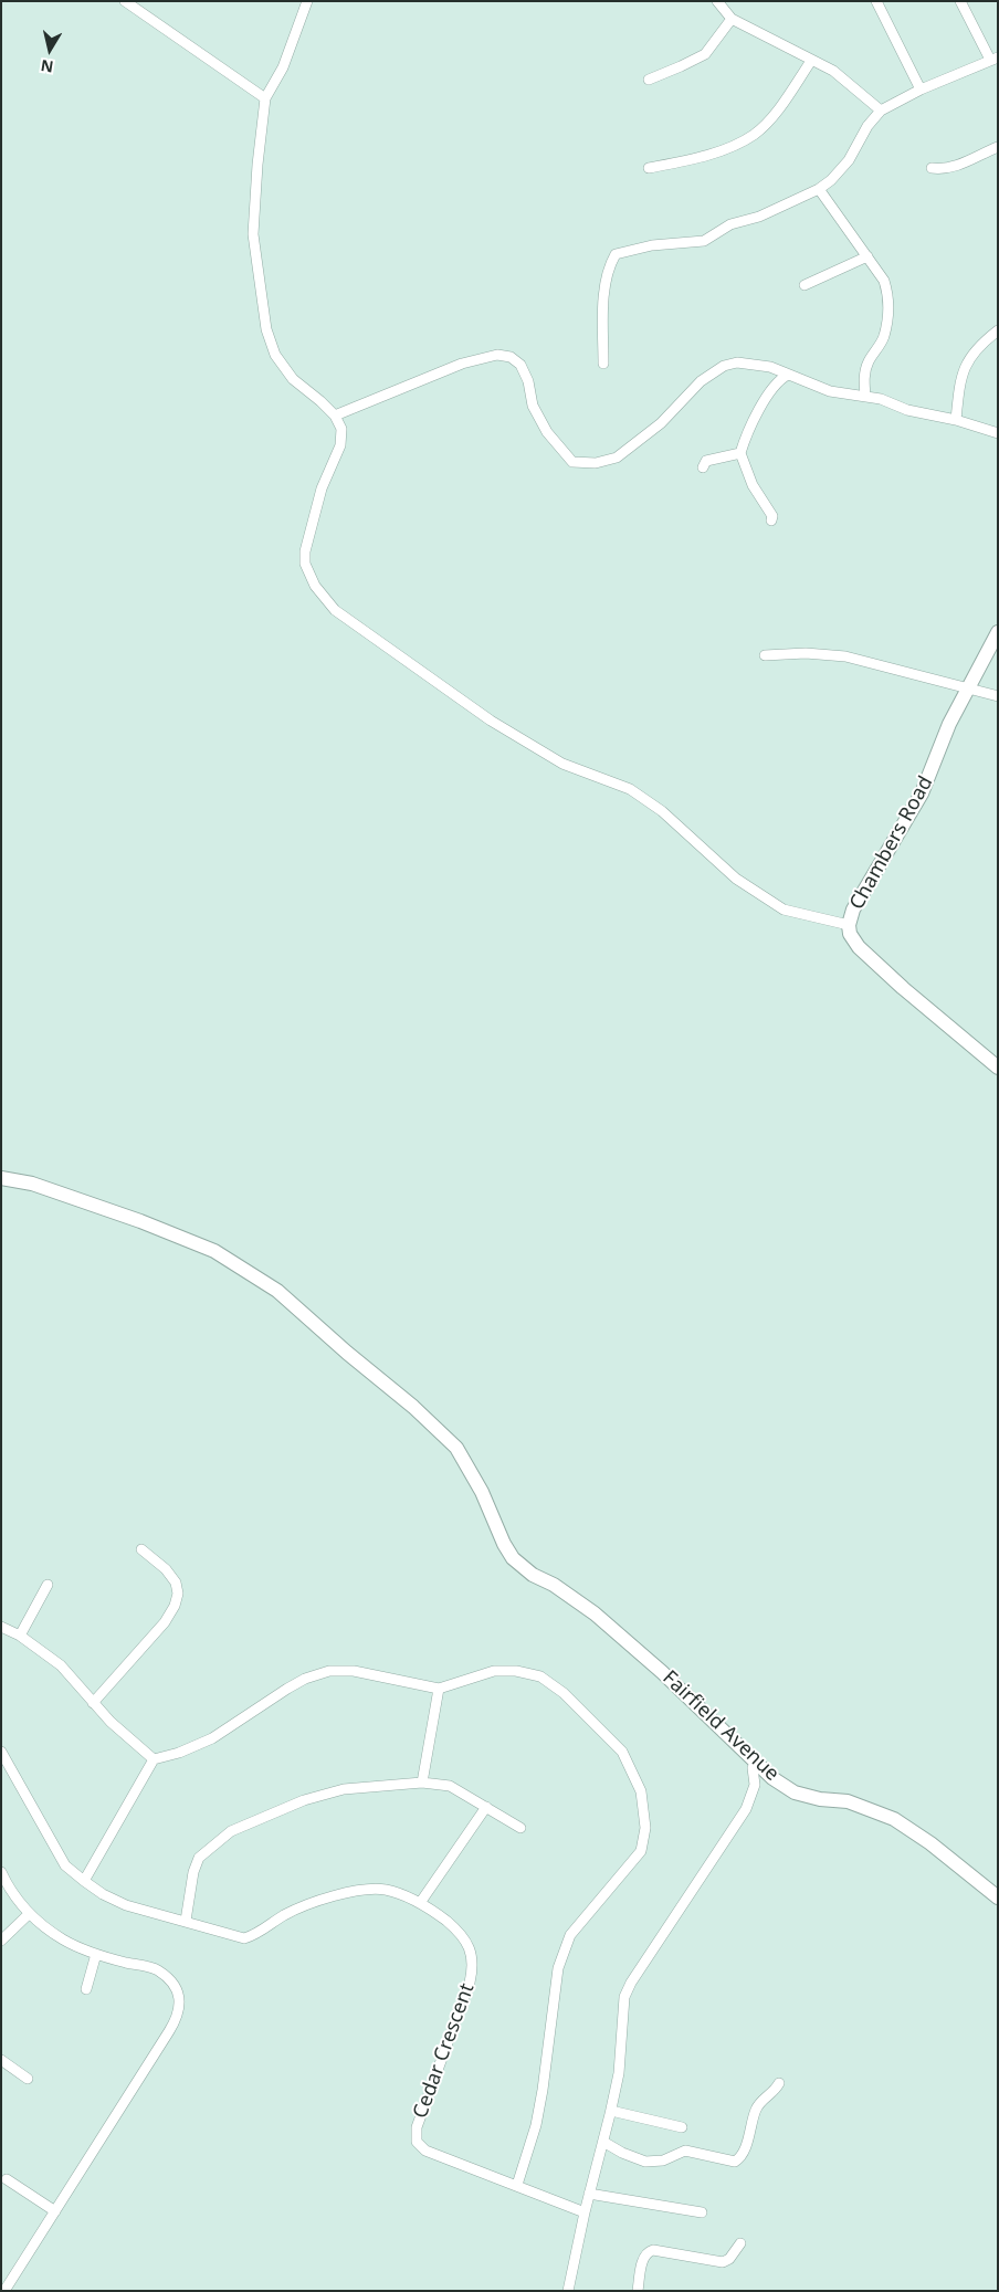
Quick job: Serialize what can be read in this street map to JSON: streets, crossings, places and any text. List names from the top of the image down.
{
  "streets": {
    "street": ["Chambers Road", "Fairfield Avenue", "Cedar Crescent"]
  },
  "north": "bottom"
}
